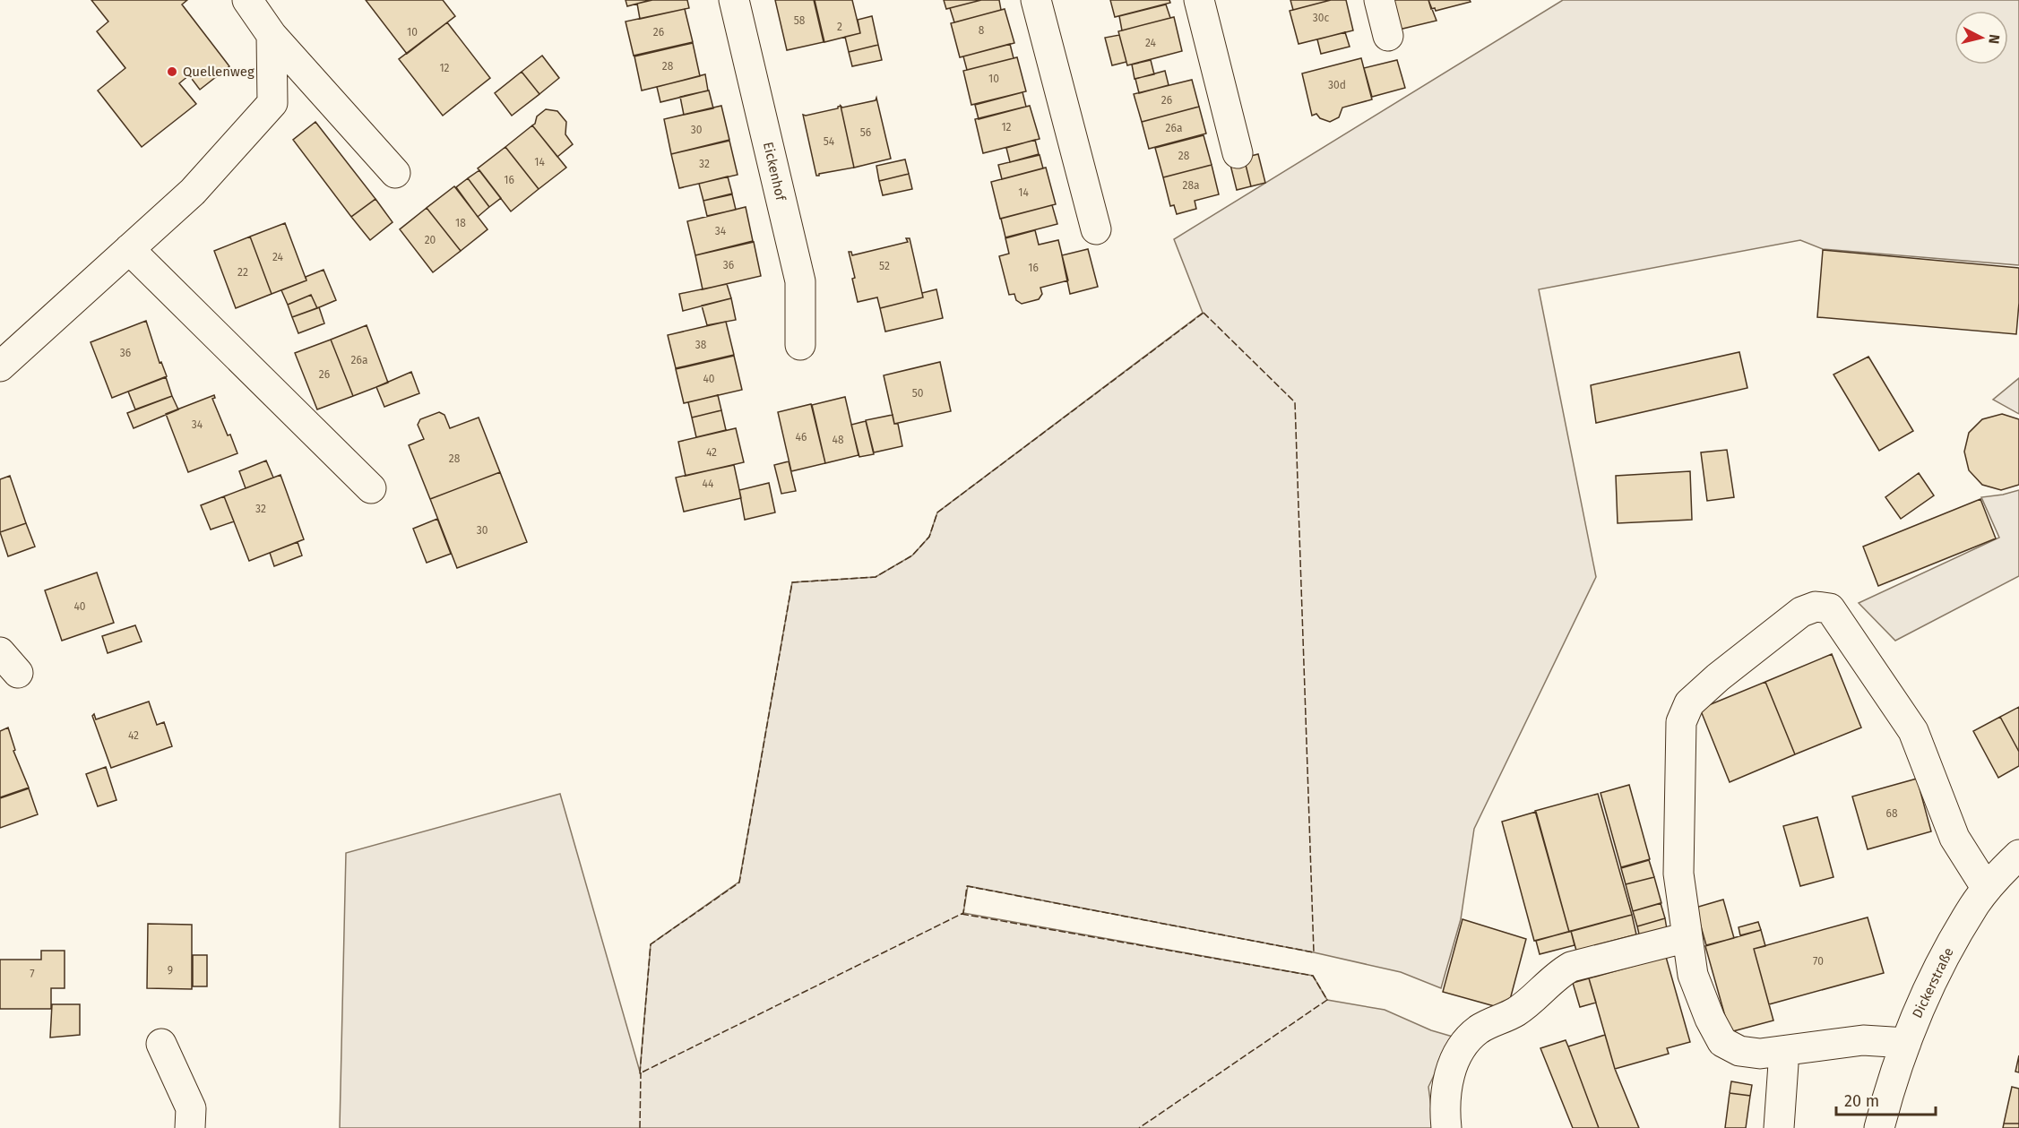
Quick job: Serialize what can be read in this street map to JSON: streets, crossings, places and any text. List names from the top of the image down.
{
  "streets": {
    "street": ["Eickenhof", "Dickerstraße"]
  },
  "places": ["Quellenweg"],
  "house_numbers": [
    "30c",
    "58",
    "2",
    "8",
    "10",
    "26",
    "24",
    "28",
    "12",
    "10",
    "30d",
    "26",
    "12",
    "26a",
    "30",
    "56",
    "54",
    "28",
    "14",
    "32",
    "16",
    "28a",
    "14",
    "18",
    "34",
    "20",
    "24",
    "36",
    "52",
    "16",
    "22",
    "38",
    "36",
    "26a",
    "26",
    "40",
    "50",
    "34",
    "46",
    "48",
    "42",
    "28",
    "44",
    "32",
    "30",
    "40",
    "42",
    "68",
    "70",
    "9",
    "7"
  ],
  "scale_bar": "20 m",
  "north": "right"
}
